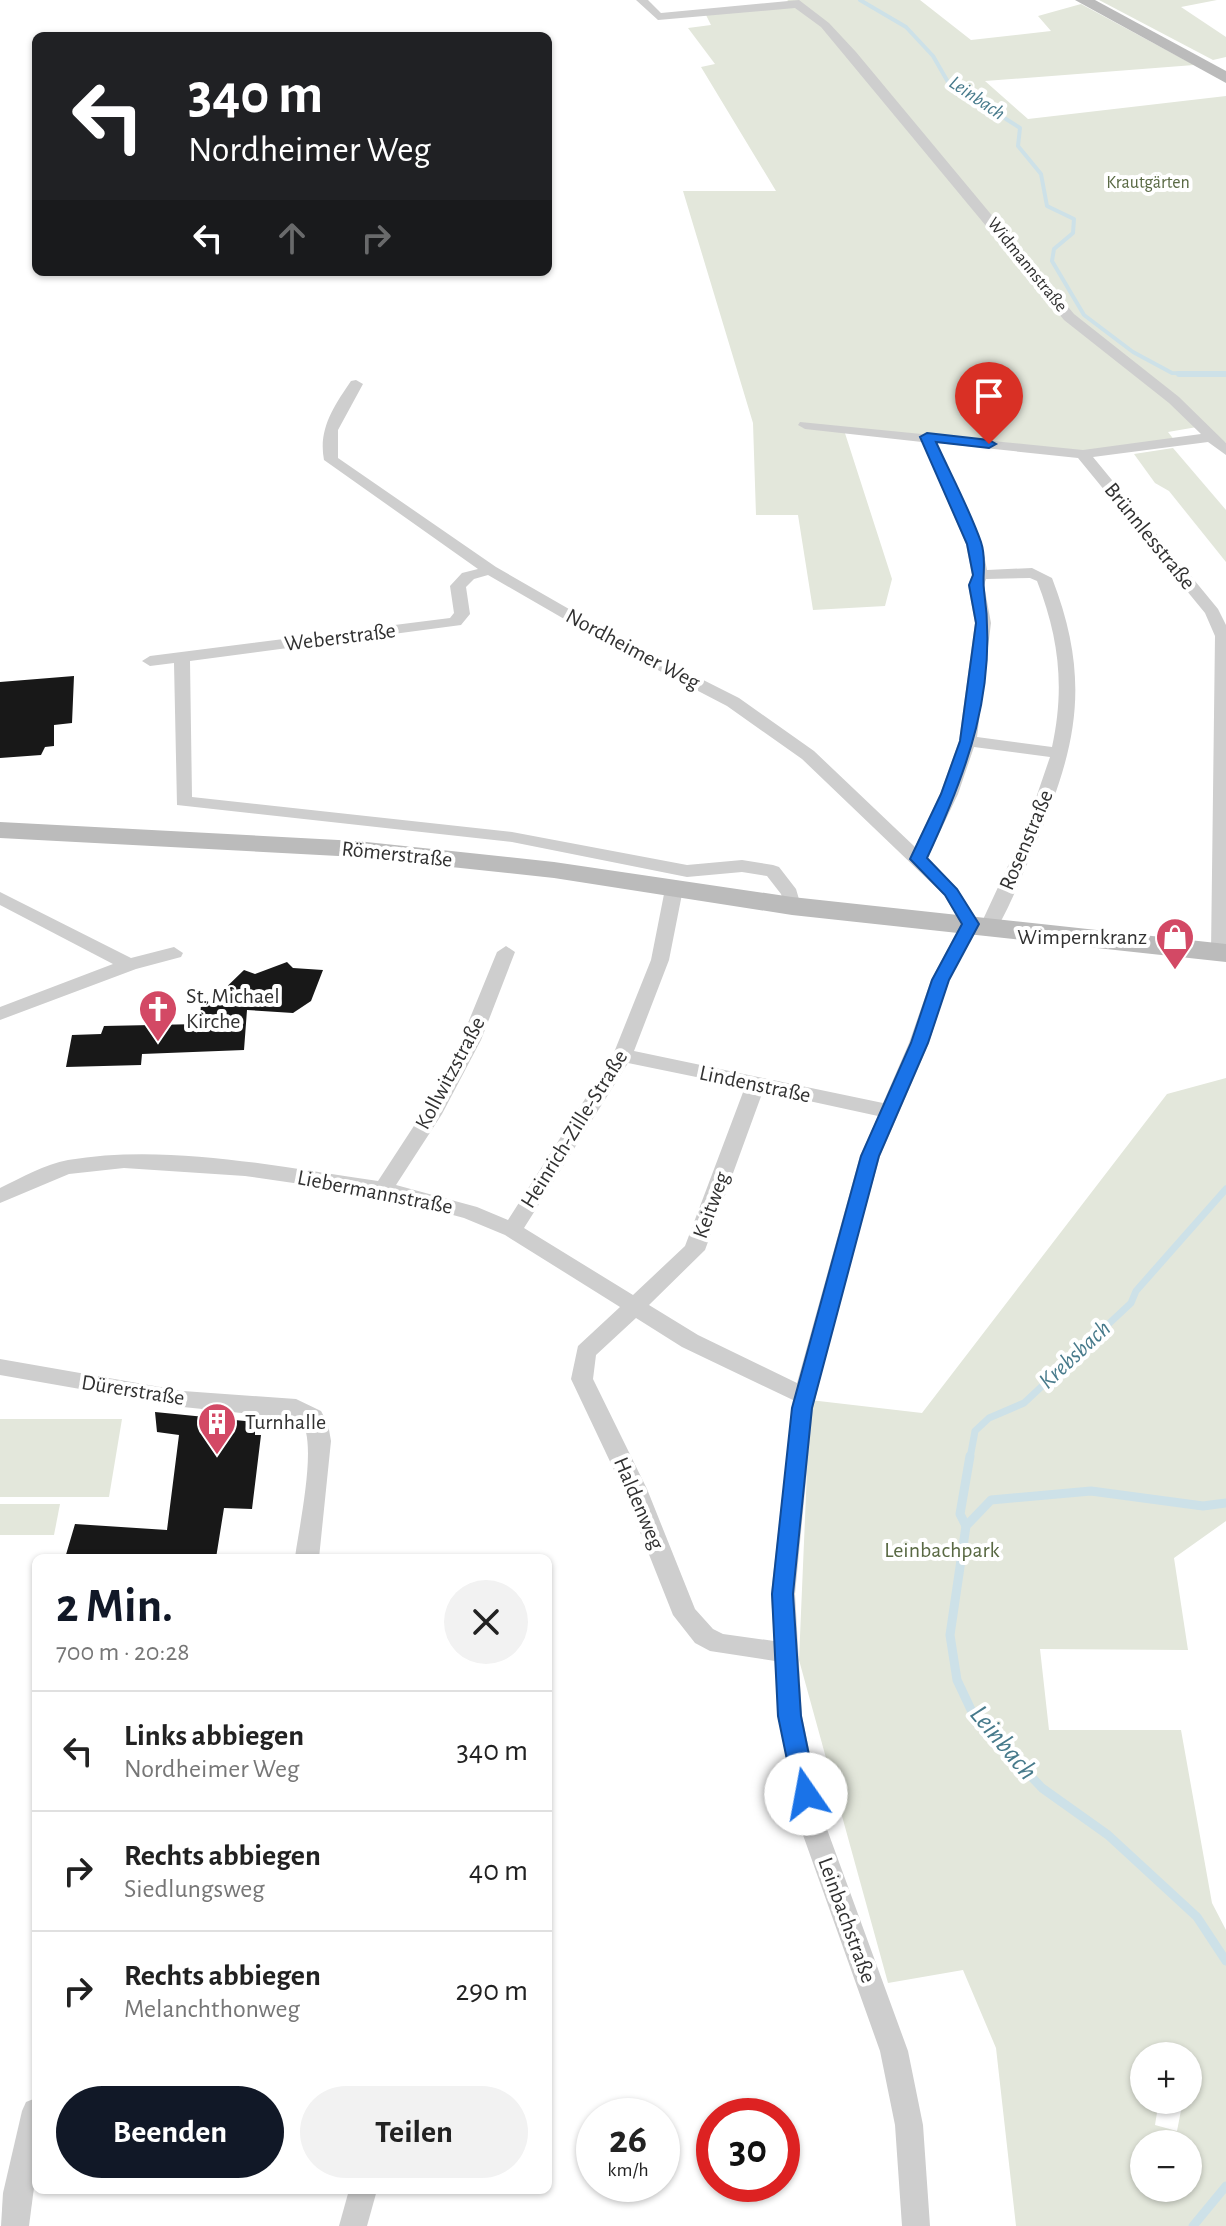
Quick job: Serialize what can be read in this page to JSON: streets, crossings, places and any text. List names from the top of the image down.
{
  "streets": {
    "main road": ["Römerstraße"],
    "street": [
      "Widmannstraße",
      "Brünnlesstraße",
      "Weberstraße",
      "Nordheimer Weg",
      "Rosenstraße",
      "Kollwitzstraße",
      "Lindenstraße",
      "Heinrich-Zille-Straße",
      "Liebermannstraße",
      "Keitweg",
      "Dürerstraße",
      "Haldenweg",
      "Leinbachstraße"
    ]
  },
  "crossings": [
    ["Brünnlesstraße", "Römerstraße"],
    ["Weberstraße", "Nordheimer Weg"],
    ["Weberstraße", "Römerstraße"],
    ["Nordheimer Weg", "Rosenstraße"],
    ["Nordheimer Weg", "Römerstraße"],
    ["Nordheimer Weg", "Leinbachstraße"],
    ["Rosenstraße", "Römerstraße"],
    ["Rosenstraße", "Leinbachstraße"],
    ["Römerstraße", "Heinrich-Zille-Straße"],
    ["Römerstraße", "Leinbachstraße"],
    ["Kollwitzstraße", "Liebermannstraße"],
    ["Lindenstraße", "Heinrich-Zille-Straße"],
    ["Lindenstraße", "Keitweg"],
    ["Lindenstraße", "Leinbachstraße"],
    ["Heinrich-Zille-Straße", "Liebermannstraße"],
    ["Liebermannstraße", "Keitweg"],
    ["Liebermannstraße", "Haldenweg"],
    ["Liebermannstraße", "Leinbachstraße"],
    ["Keitweg", "Haldenweg"],
    ["Haldenweg", "Leinbachstraße"]
  ],
  "water": ["Leinbach", "Krebsbach"],
  "parks": ["Krautgärten", "Leinbachpark"],
  "places": {
    "shop": ["Wimpernkranz"],
    "church": ["St. Michael Kirche"],
    "building": ["Turnhalle"]
  },
  "page": {
    "turn": ["340 m", "Nordheimer Weg"],
    "heading": ["2 Min.", "700 m · 20:28"],
    "list": [
      {
        "name": "Links abbiegen",
        "note": "Nordheimer Weg",
        "value": "340 m"
      },
      {
        "name": "Rechts abbiegen",
        "note": "Siedlungsweg",
        "value": "40 m"
      },
      {
        "name": "Rechts abbiegen",
        "note": "Melanchthonweg",
        "value": "290 m"
      }
    ],
    "map_buttons": ["+", "−"],
    "buttons": ["Beenden", "Teilen"],
    "speed": "26 km/h",
    "limit": "30"
  }
}
